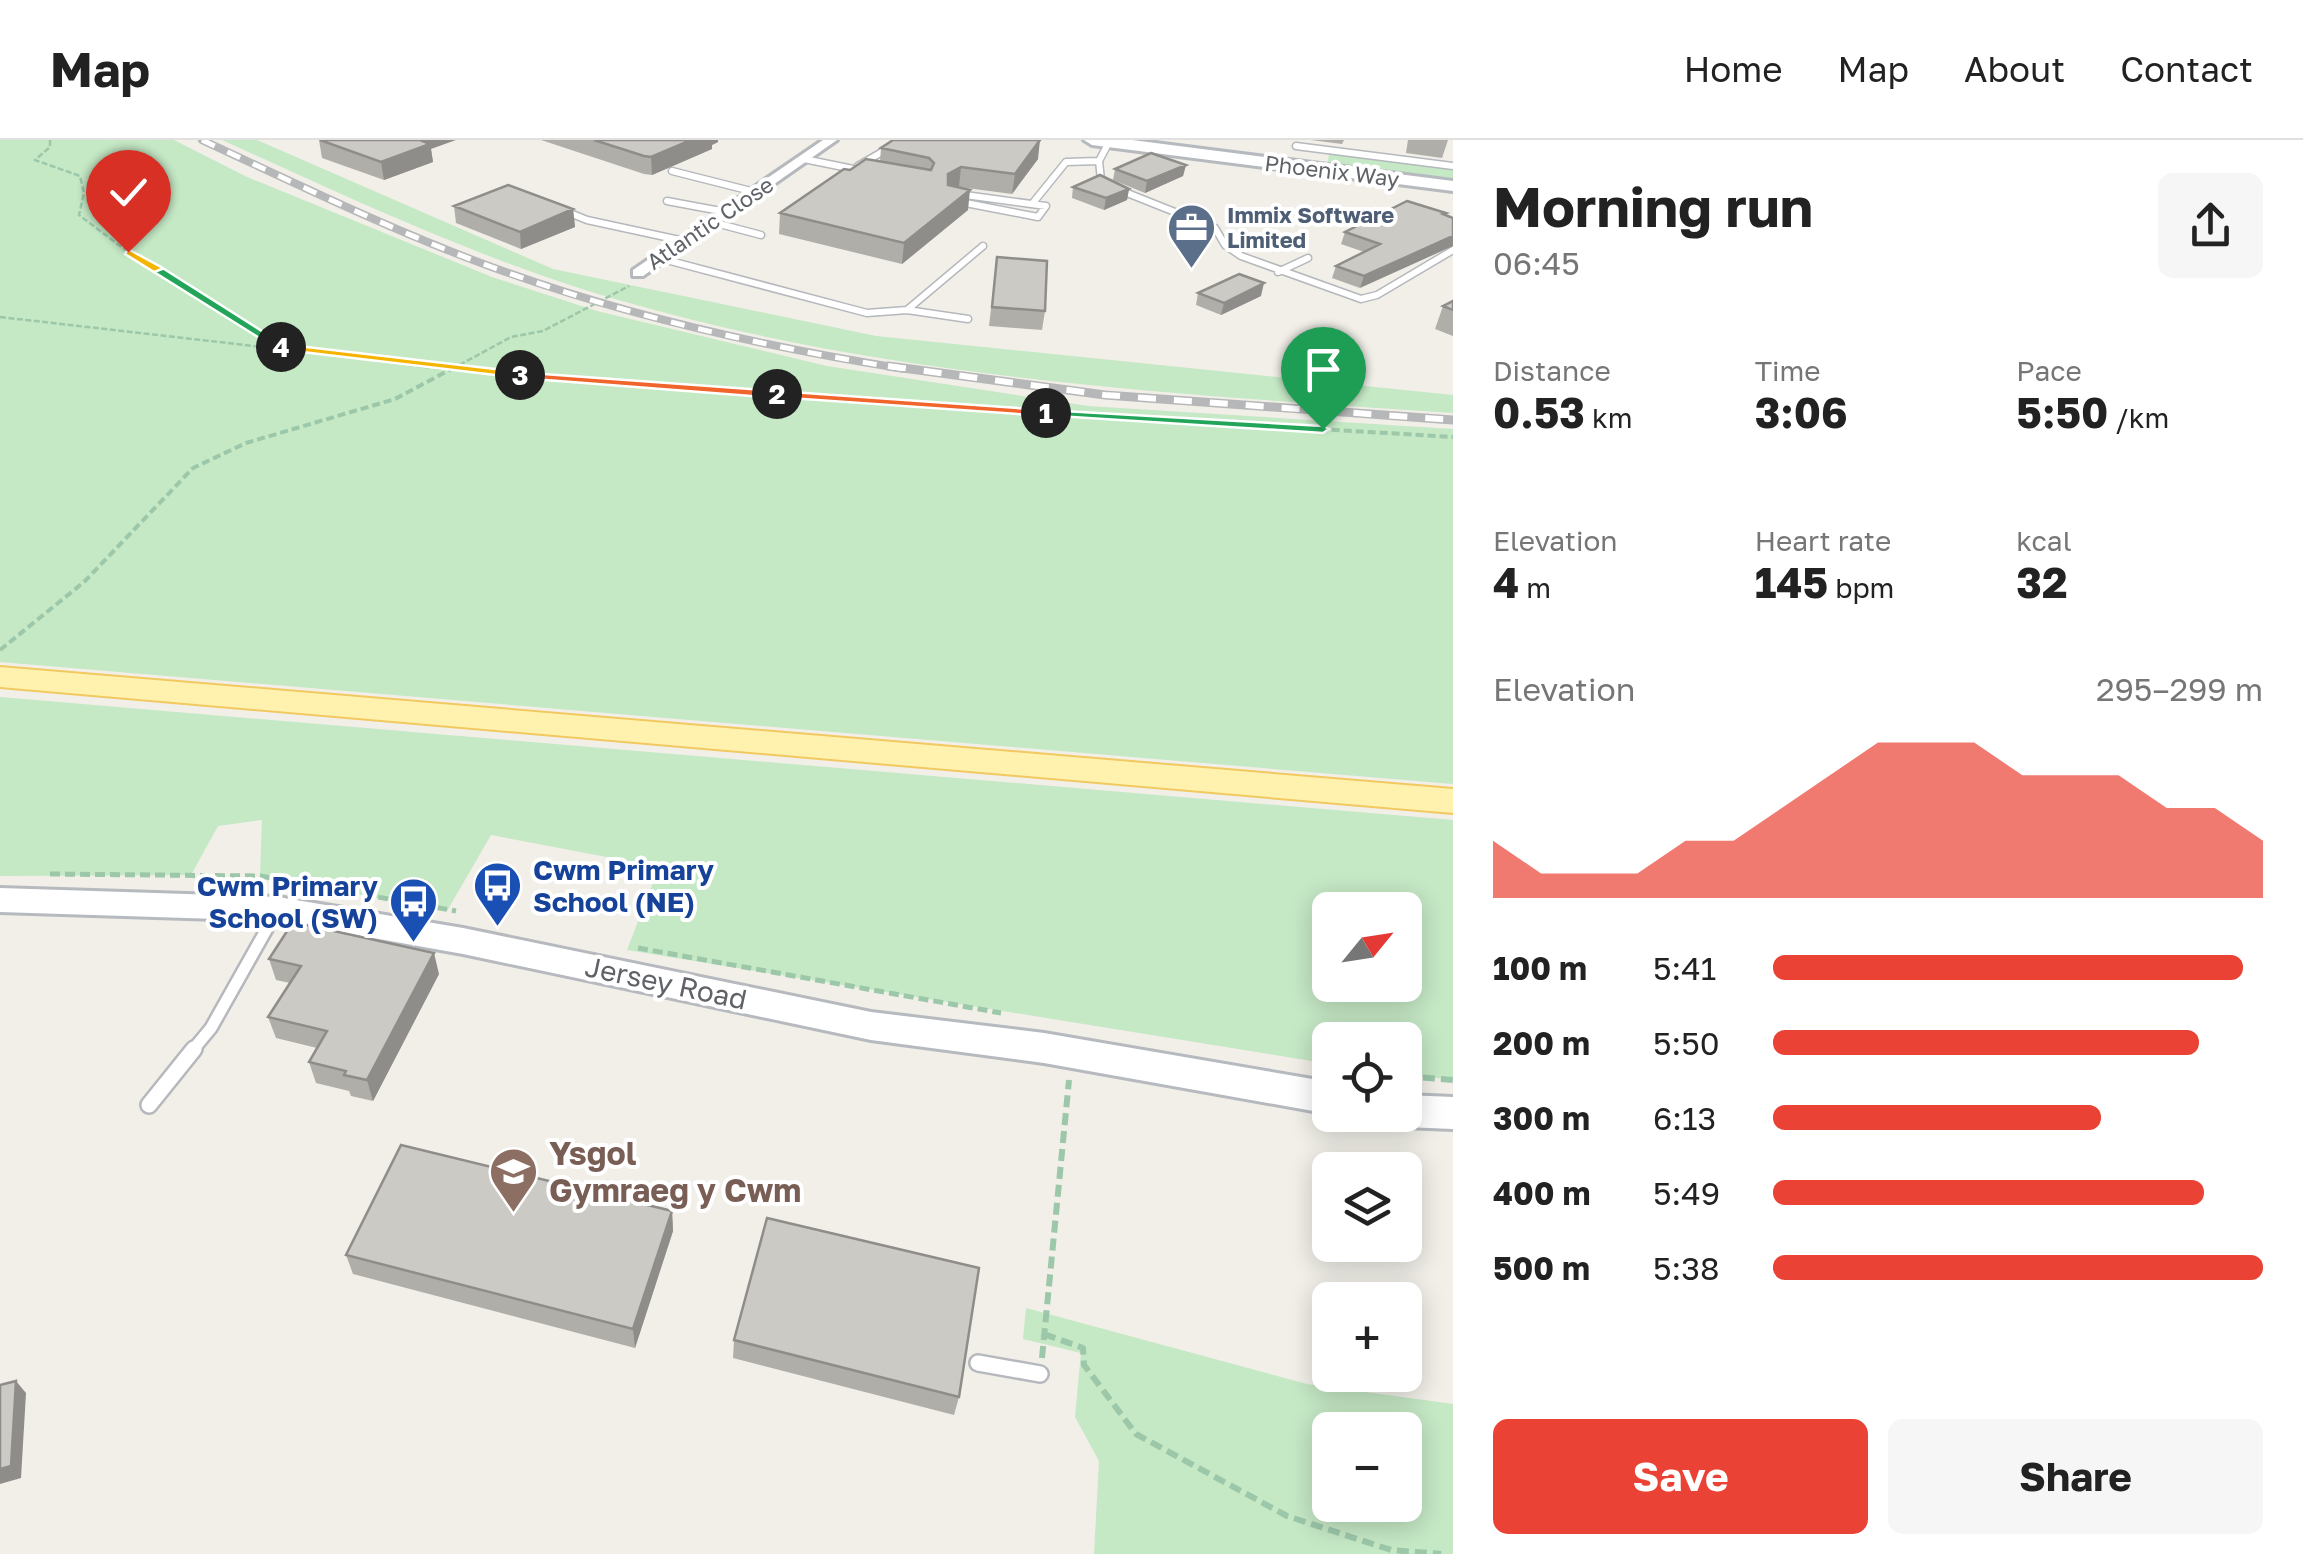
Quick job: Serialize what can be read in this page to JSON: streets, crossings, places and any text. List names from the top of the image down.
{
  "streets": {
    "main road": ["Phoenix Way", "Jersey Road"],
    "street": ["Atlantic Close"]
  },
  "places": {
    "office": ["Immix Software Limited"],
    "bus stop": ["Cwm Primary School (NE)", "Cwm Primary School (SW)"],
    "school or university": ["Ysgol Gymraeg y Cwm"]
  },
  "north": "top right",
  "page": {
    "header": "Map",
    "nav": [
      "Home",
      "Map",
      "About",
      "Contact"
    ],
    "heading": ["Morning run", "06:45"],
    "stats": [
      ["Distance", "0.53 km"],
      ["Time", "3:06"],
      ["Pace", "5:50 /km"],
      ["Elevation", "4 m"],
      ["Heart rate", "145 bpm"],
      ["kcal", "32"]
    ],
    "pins": [
      "4",
      "3",
      "2",
      "1"
    ],
    "chart": ["Elevation", "295–299 m"],
    "map_buttons": ["+", "−"],
    "list": [
      {
        "name": "100 m",
        "note": "5:41"
      },
      {
        "name": "200 m",
        "note": "5:50"
      },
      {
        "name": "300 m",
        "note": "6:13"
      },
      {
        "name": "400 m",
        "note": "5:49"
      },
      {
        "name": "500 m",
        "note": "5:38"
      }
    ],
    "buttons": ["Save", "Share"]
  }
}
